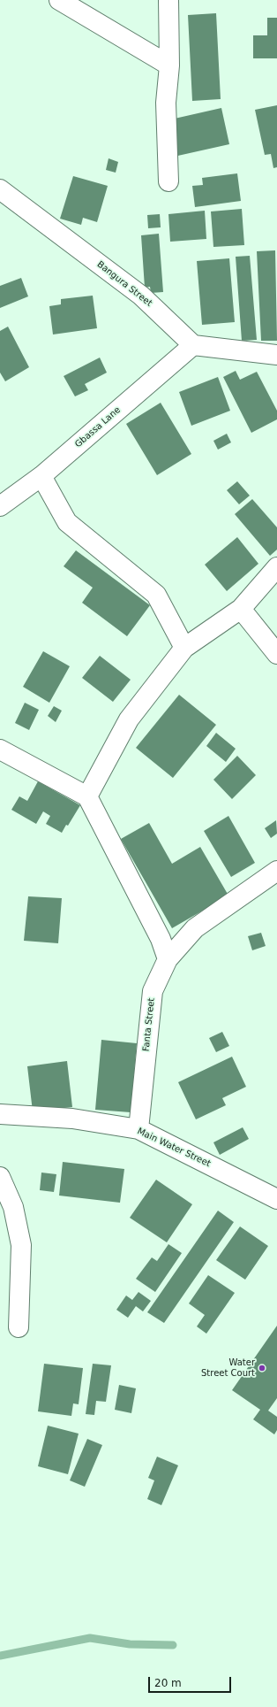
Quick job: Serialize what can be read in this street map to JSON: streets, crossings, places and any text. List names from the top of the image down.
{
  "streets": {
    "street": [
      "Bangura Street",
      "Gbassa Lane",
      "Fanta Street",
      "Main Water Street"
    ]
  },
  "crossings": [
    ["Bangura Street", "Gbassa Lane"],
    ["Fanta Street", "Main Water Street"]
  ],
  "places": ["Water Street Court"],
  "scale_bar": "20 m"
}
